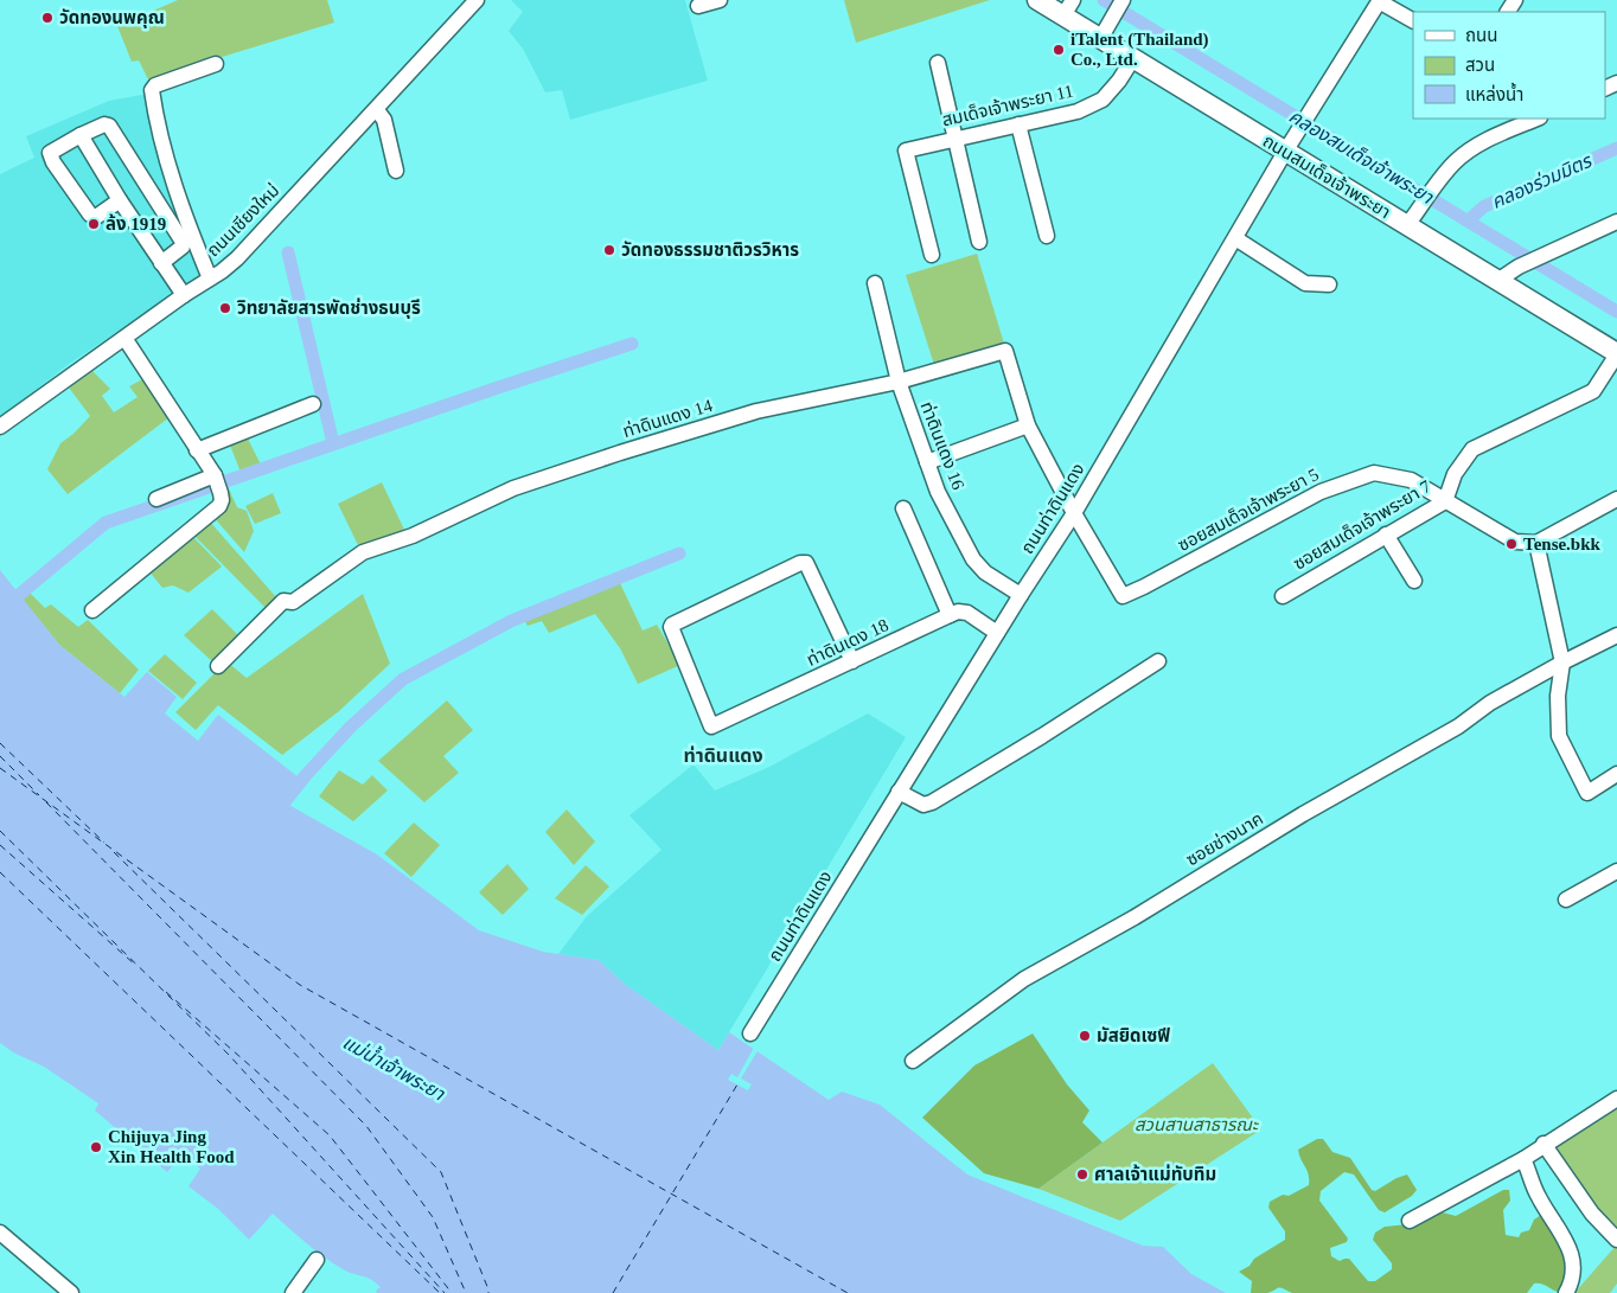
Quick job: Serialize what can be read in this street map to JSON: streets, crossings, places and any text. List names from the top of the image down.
{
  "streets": {
    "main road": ["ถนนสมเด็จเจ้าพระยา"],
    "street": [
      "สมเด็จเจ้าพระยา 11",
      "ถนนเชียงใหม่",
      "ท่าดินแดง 14",
      "ท่าดินแดง 16",
      "ถนนท่าดินแดง",
      "ซอยสมเด็จเจ้าพระยา 5",
      "ซอยสมเด็จเจ้าพระยา 7",
      "ท่าดินเดง 18",
      "ซอยช่างนาค"
    ]
  },
  "crossings": [
    ["สมเด็จเจ้าพระยา 11", "ถนนสมเด็จเจ้าพระยา"],
    ["ถนนสมเด็จเจ้าพระยา", "ถนนท่าดินแดง"],
    ["ถนนสมเด็จเจ้าพระยา", "ซอยสมเด็จเจ้าพระยา 7"],
    ["ท่าดินแดง 14", "ท่าดินแดง 16"],
    ["ท่าดินแดง 14", "ถนนท่าดินแดง"],
    ["ท่าดินแดง 14", "ซอยสมเด็จเจ้าพระยา 5"],
    ["ท่าดินแดง 16", "ถนนท่าดินแดง"],
    ["ซอยสมเด็จเจ้าพระยา 5", "ซอยสมเด็จเจ้าพระยา 7"]
  ],
  "districts": ["ท่าดินแดง"],
  "water": ["คลองสมเด็จเจ้าพระยา", "คลองร่วมมิตร", "แม่น้ำเจ้าพระยา"],
  "parks": ["สวนสานสาธารณะ"],
  "places": [
    "วัดทองนพคุณ",
    "iTalent (Thailand) Co., Ltd.",
    "ล้ง 1919",
    "วัดทองธรรมชาติวรวิหาร",
    "วิทยาลัยสารพัดช่างธนบุรี",
    "Tense.bkk",
    "มัสยิดเซฟี",
    "Chijuya Jing Xin Health Food",
    "ศาลเจ้าแม่ทับทิม"
  ],
  "legend": ["ถนน", "สวน", "แหล่งน้ำ"]
}
